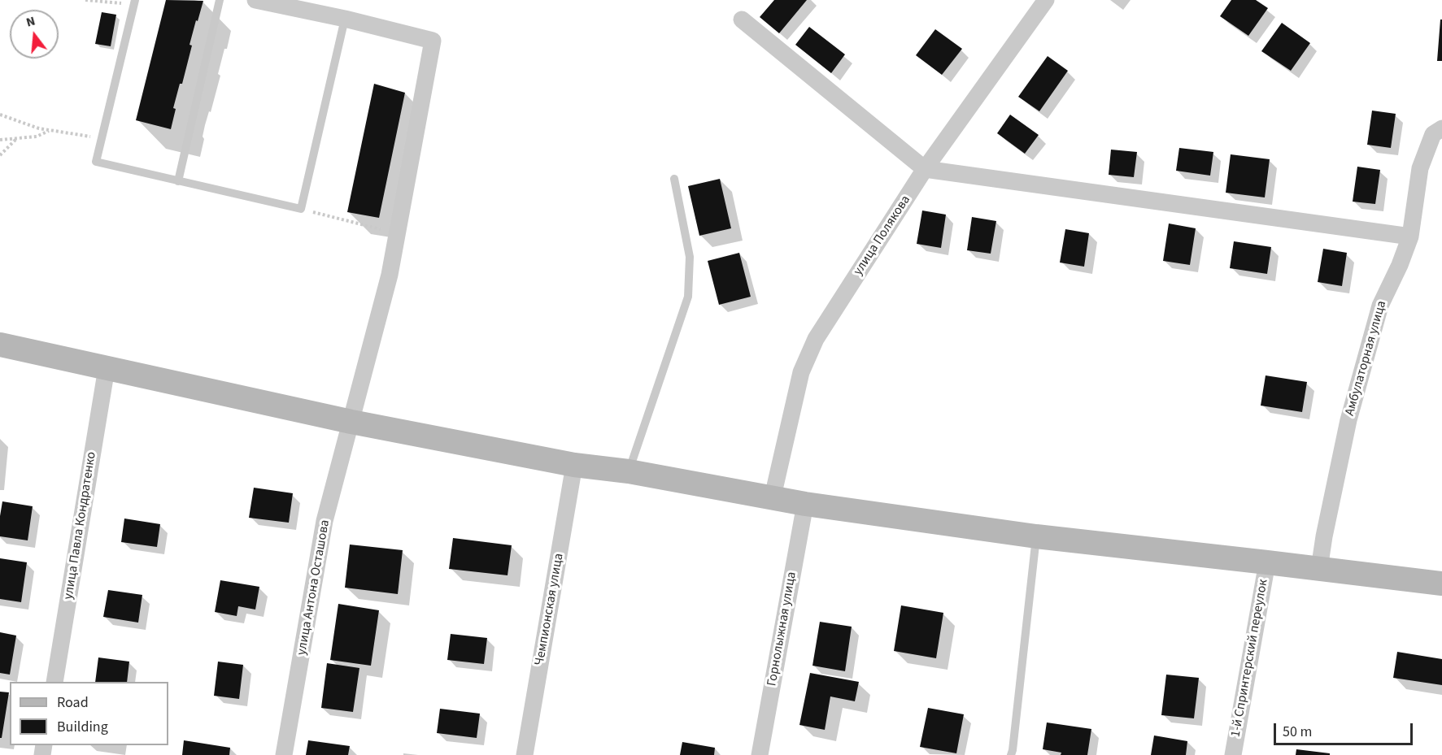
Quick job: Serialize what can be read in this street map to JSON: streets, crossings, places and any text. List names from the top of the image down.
{
  "streets": {
    "street": [
      "улица Полякова",
      "Амбулаторная улица",
      "улица Павла Кондратенко",
      "улица Антона Осташова",
      "Чемпионская улица",
      "Горнолыжная улица",
      "1-й Спринтерский переулок"
    ]
  },
  "legend": ["Road", "Building"],
  "scale_bar": "50 m",
  "north": "top"
}
